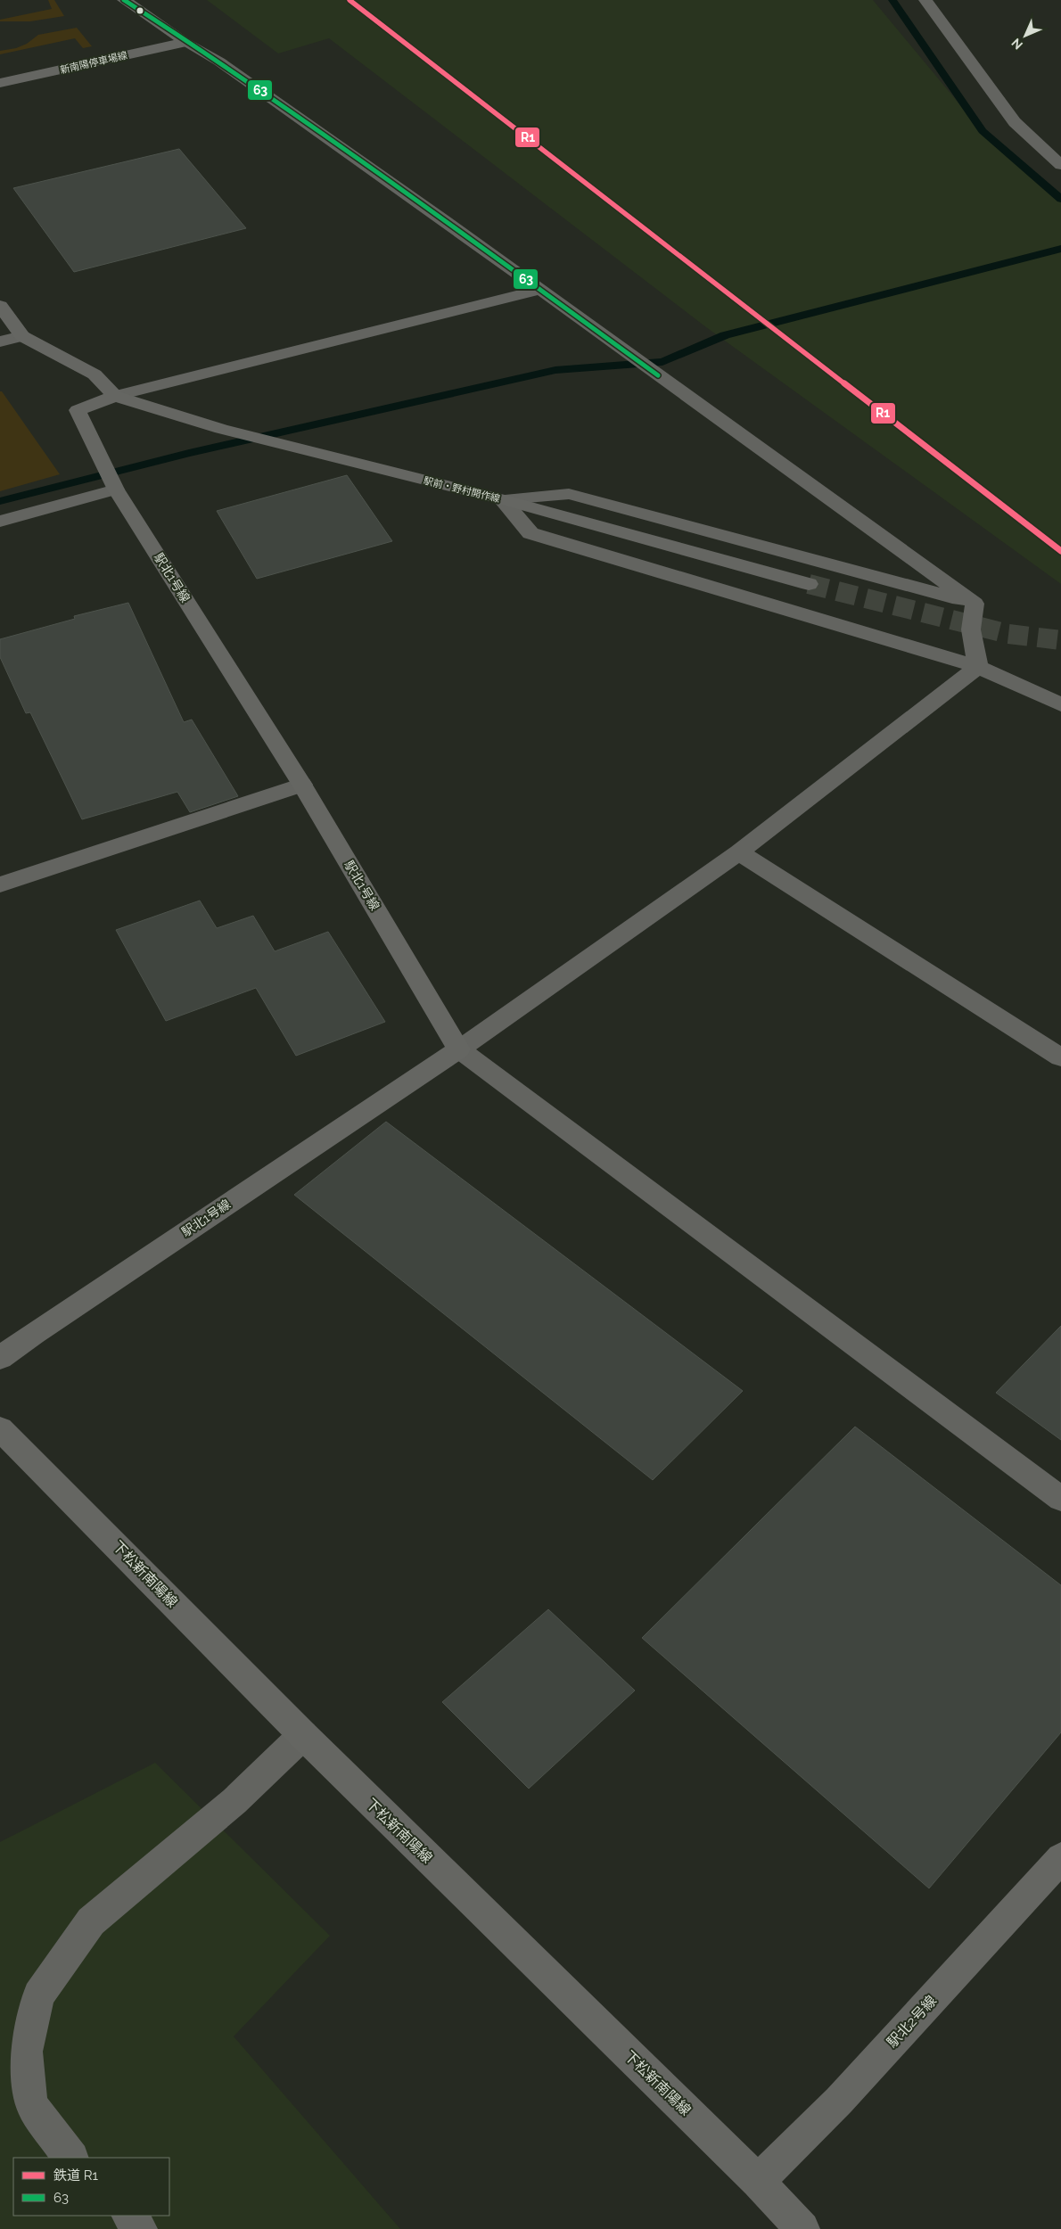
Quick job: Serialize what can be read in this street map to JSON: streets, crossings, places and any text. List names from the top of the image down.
{
  "streets": {
    "street": [
      "新南陽停車場線",
      "駅前・野村開作線",
      "駅北1号線",
      "下松新南陽線",
      "駅北2号線"
    ]
  },
  "crossings": [
    ["駅前・野村開作線", "駅北1号線"],
    ["下松新南陽線", "駅北2号線"]
  ],
  "lines": ["rail line R1", "transit line 63"],
  "legend": ["鉄道 R1", "63"],
  "north": "bottom left"
}
